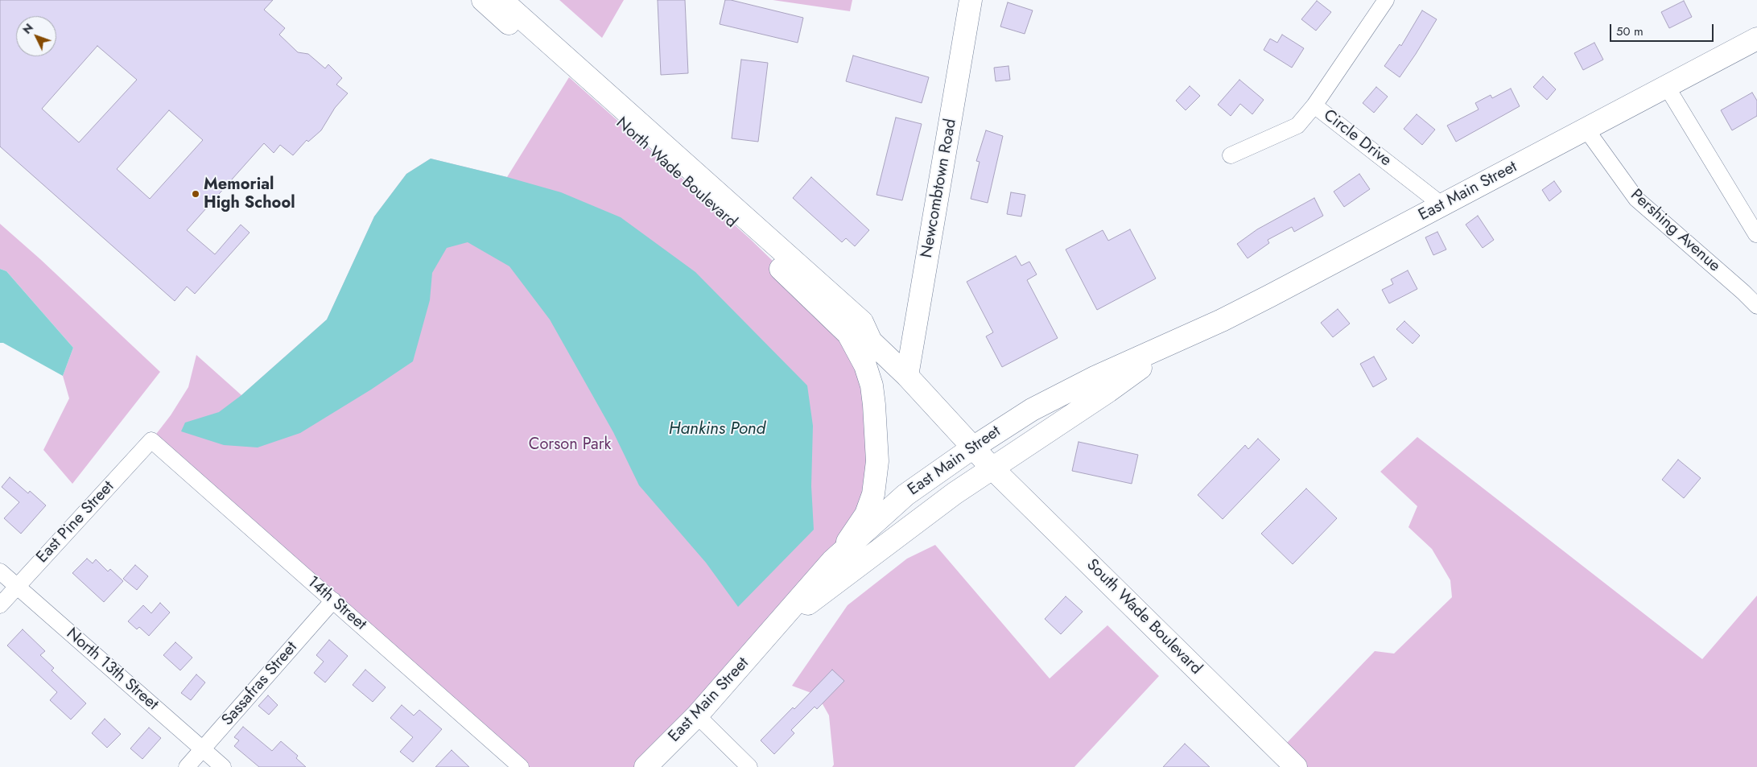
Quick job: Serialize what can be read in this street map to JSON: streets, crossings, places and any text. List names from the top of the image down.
{
  "streets": {
    "main road": [
      "North Wade Boulevard",
      "Newcombtown Road",
      "East Main Street",
      "South Wade Boulevard"
    ],
    "street": [
      "Circle Drive",
      "Pershing Avenue",
      "East Pine Street",
      "14th Street",
      "North 13th Street",
      "Sassafras Street"
    ]
  },
  "crossings": [
    ["Circle Drive", "East Main Street"],
    ["North Wade Boulevard", "Newcombtown Road"],
    ["North Wade Boulevard", "East Main Street"],
    ["North Wade Boulevard", "South Wade Boulevard"],
    ["East Main Street", "Pershing Avenue"],
    ["East Main Street", "South Wade Boulevard"],
    ["East Pine Street", "14th Street"],
    ["East Pine Street", "North 13th Street"],
    ["14th Street", "Sassafras Street"],
    ["North 13th Street", "Sassafras Street"]
  ],
  "water": ["Hankins Pond"],
  "parks": ["Corson Park"],
  "places": ["Memorial High School"],
  "scale_bar": "50 m",
  "north": "top left"
}
